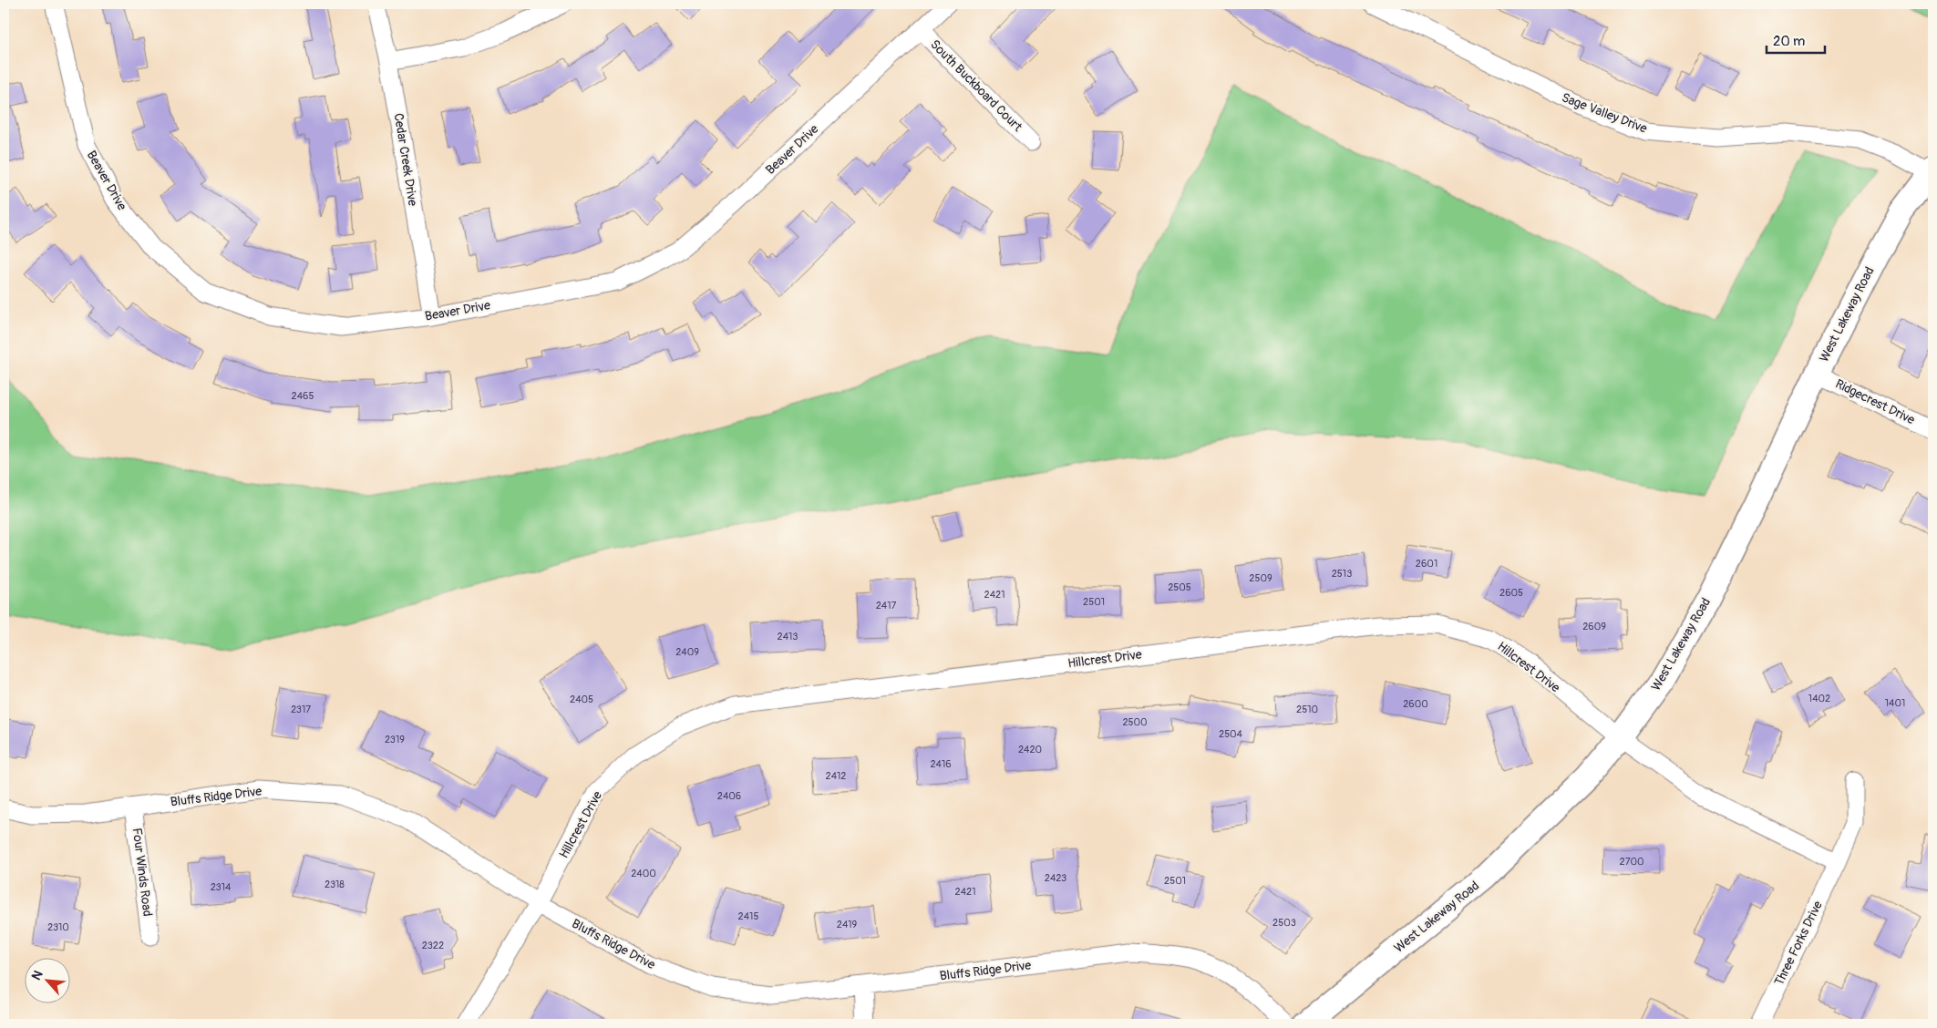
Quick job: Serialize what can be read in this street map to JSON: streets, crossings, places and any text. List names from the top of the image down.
{
  "streets": {
    "street": [
      "South Buckboard Court",
      "Sage Valley Drive",
      "Beaver Drive",
      "Cedar Creek Drive",
      "West Lakeway Road",
      "Ridgecrest Drive",
      "Hillcrest Drive",
      "Bluffs Ridge Drive",
      "Four Winds Road",
      "Three Forks Drive"
    ]
  },
  "crossings": [
    ["South Buckboard Court", "Beaver Drive"],
    ["Sage Valley Drive", "West Lakeway Road"],
    ["Beaver Drive", "Cedar Creek Drive"],
    ["West Lakeway Road", "Ridgecrest Drive"],
    ["West Lakeway Road", "Hillcrest Drive"],
    ["Hillcrest Drive", "Bluffs Ridge Drive"],
    ["Hillcrest Drive", "Three Forks Drive"],
    ["Bluffs Ridge Drive", "Four Winds Road"]
  ],
  "house_numbers": [
    "2465",
    "2601",
    "2513",
    "2509",
    "2505",
    "2605",
    "2421",
    "2501",
    "2417",
    "2609",
    "2413",
    "2409",
    "1402",
    "2405",
    "1401",
    "2600",
    "2317",
    "2510",
    "2500",
    "2504",
    "2319",
    "2420",
    "2416",
    "2412",
    "2406",
    "2700",
    "2400",
    "2423",
    "2501",
    "2318",
    "2314",
    "2421",
    "2415",
    "2503",
    "2419",
    "2310",
    "2322"
  ],
  "scale_bar": "20 m",
  "north": "top left"
}
